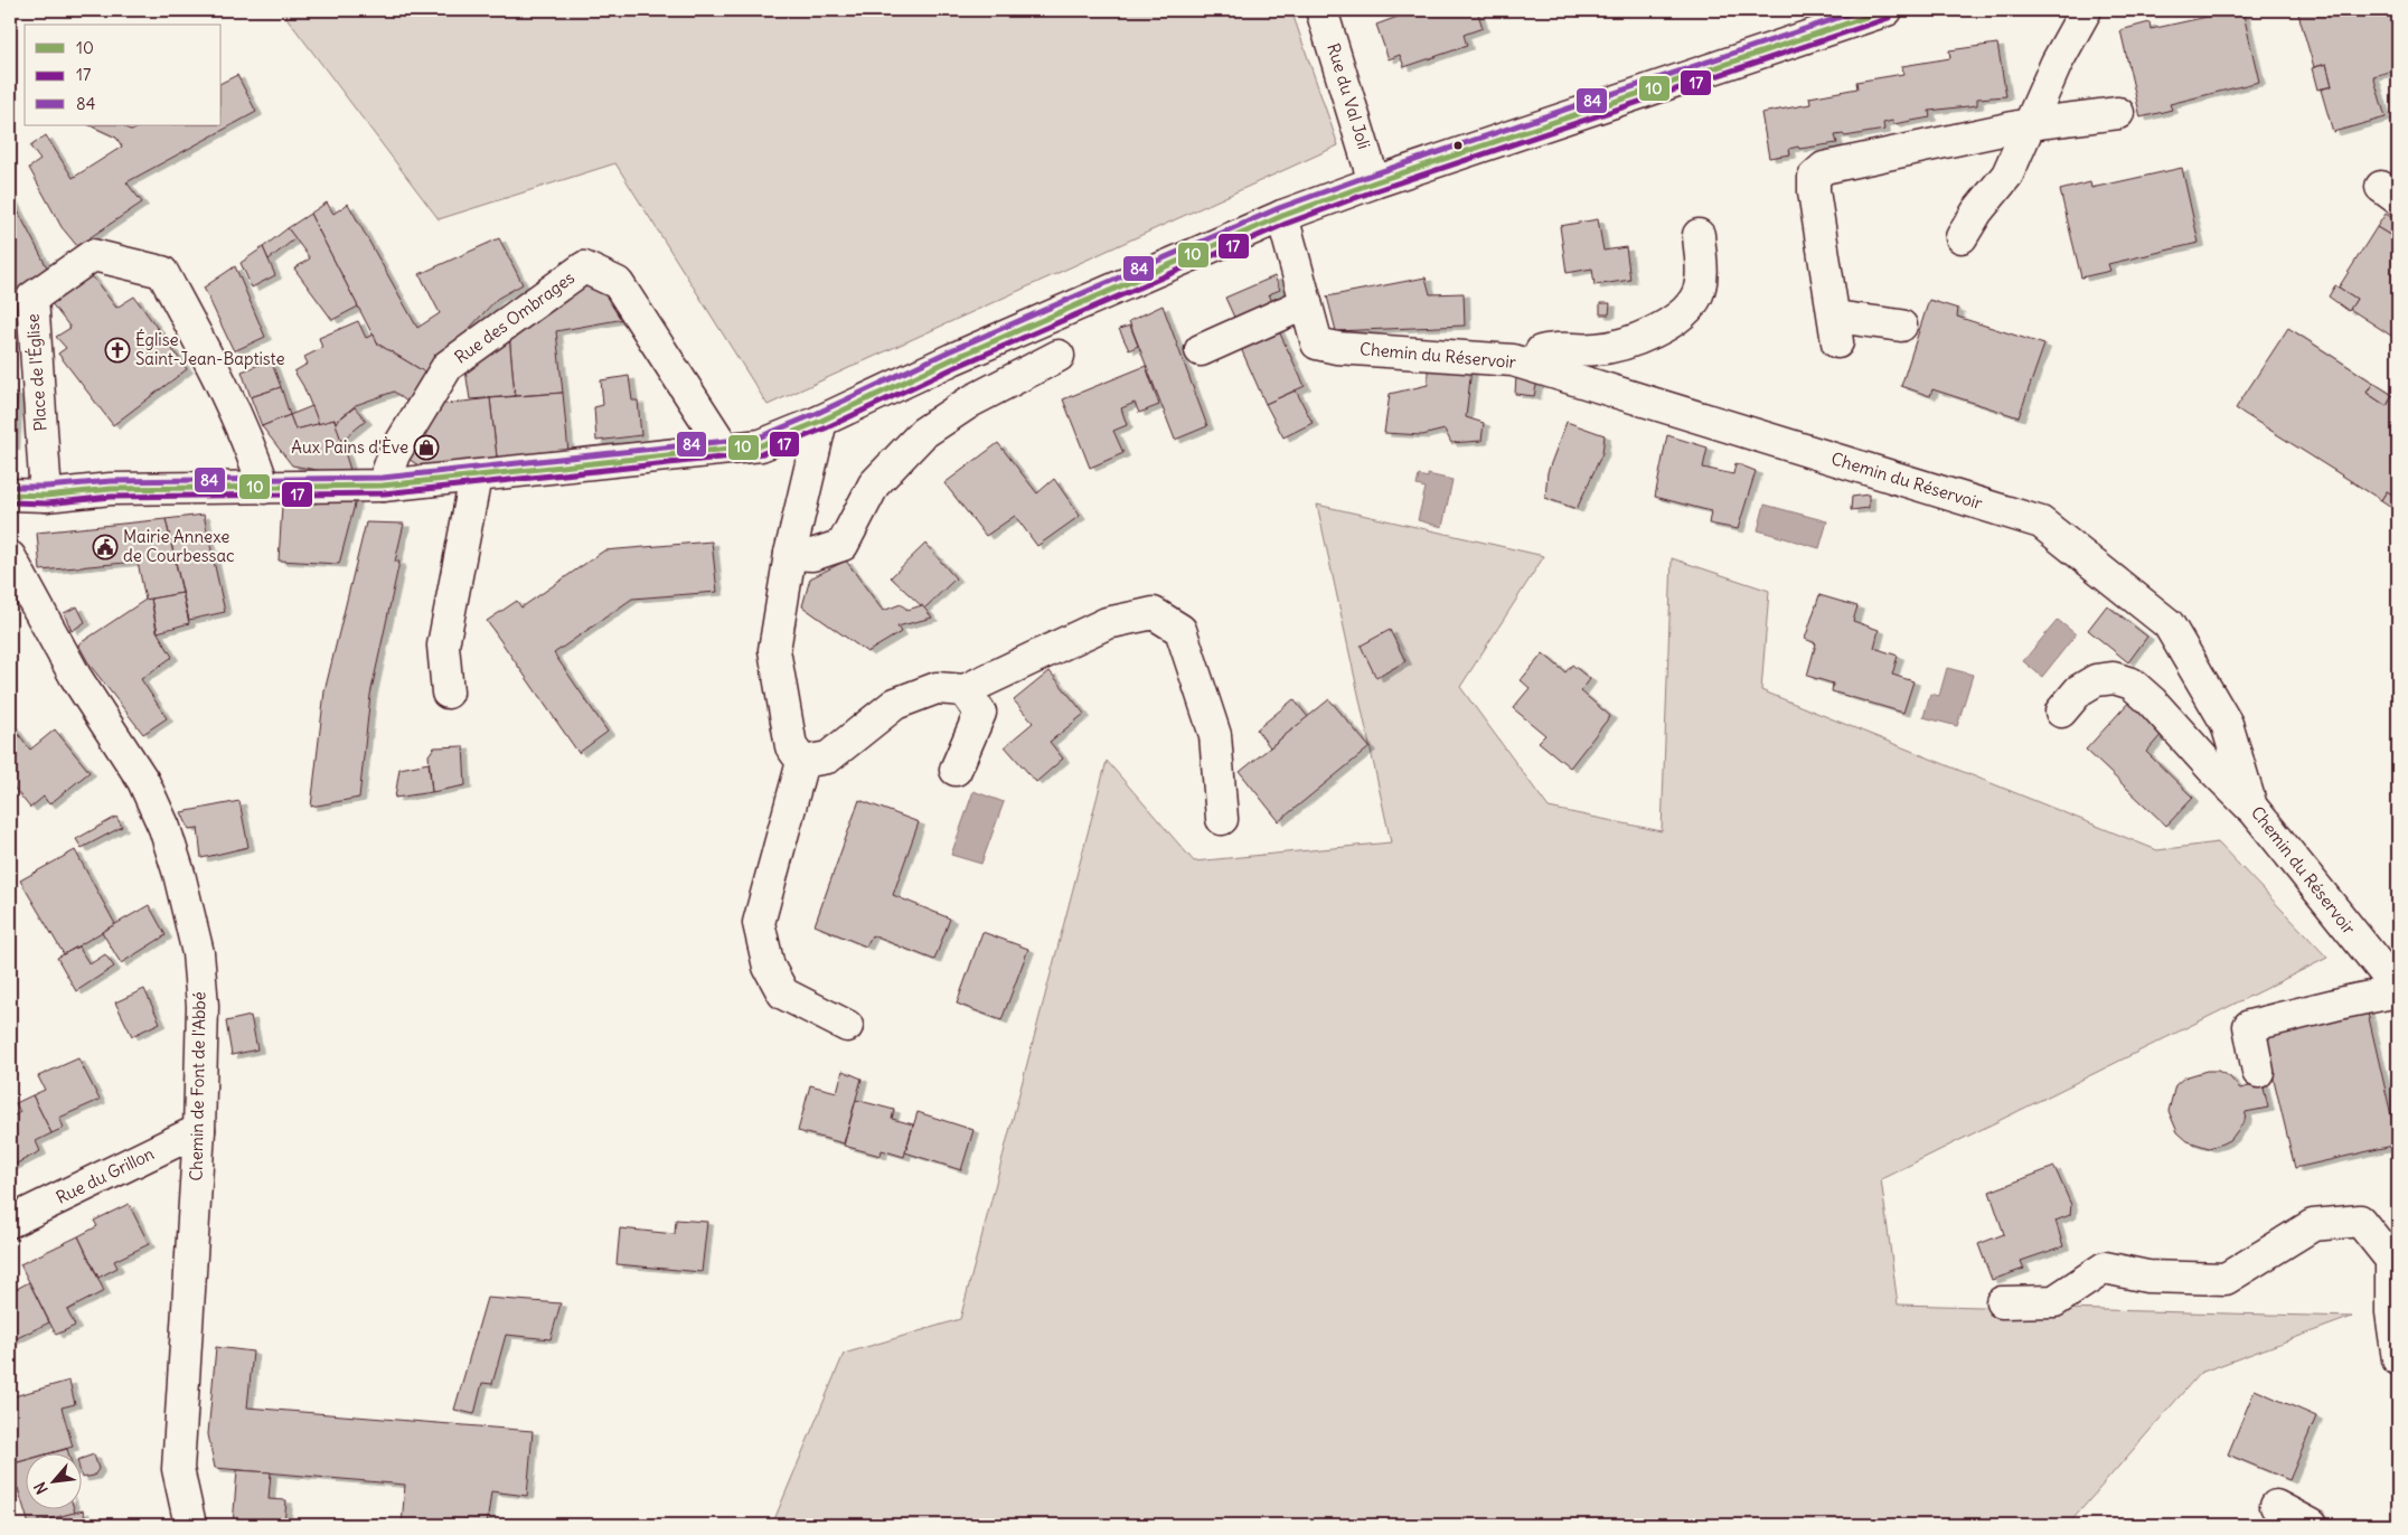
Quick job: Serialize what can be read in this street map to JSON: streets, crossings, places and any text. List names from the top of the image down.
{
  "streets": {
    "street": [
      "Rue du Val Joli",
      "Rue des Ombrages",
      "Chemin du Réservoir",
      "Place de l'Église",
      "Chemin de Font de l'Abbé",
      "Rue du Grillon"
    ]
  },
  "crossings": [
    ["Chemin de Font de l'Abbé", "Rue du Grillon"]
  ],
  "places": {
    "church": ["Église Saint-Jean-Baptiste"],
    "shop": ["Aux Pains d'Ève"],
    "public building": ["Mairie Annexe de Courbessac"]
  },
  "lines": ["transit line 10", "transit line 84", "transit line 17"],
  "legend": ["10", "17", "84"],
  "north": "bottom left"
}
